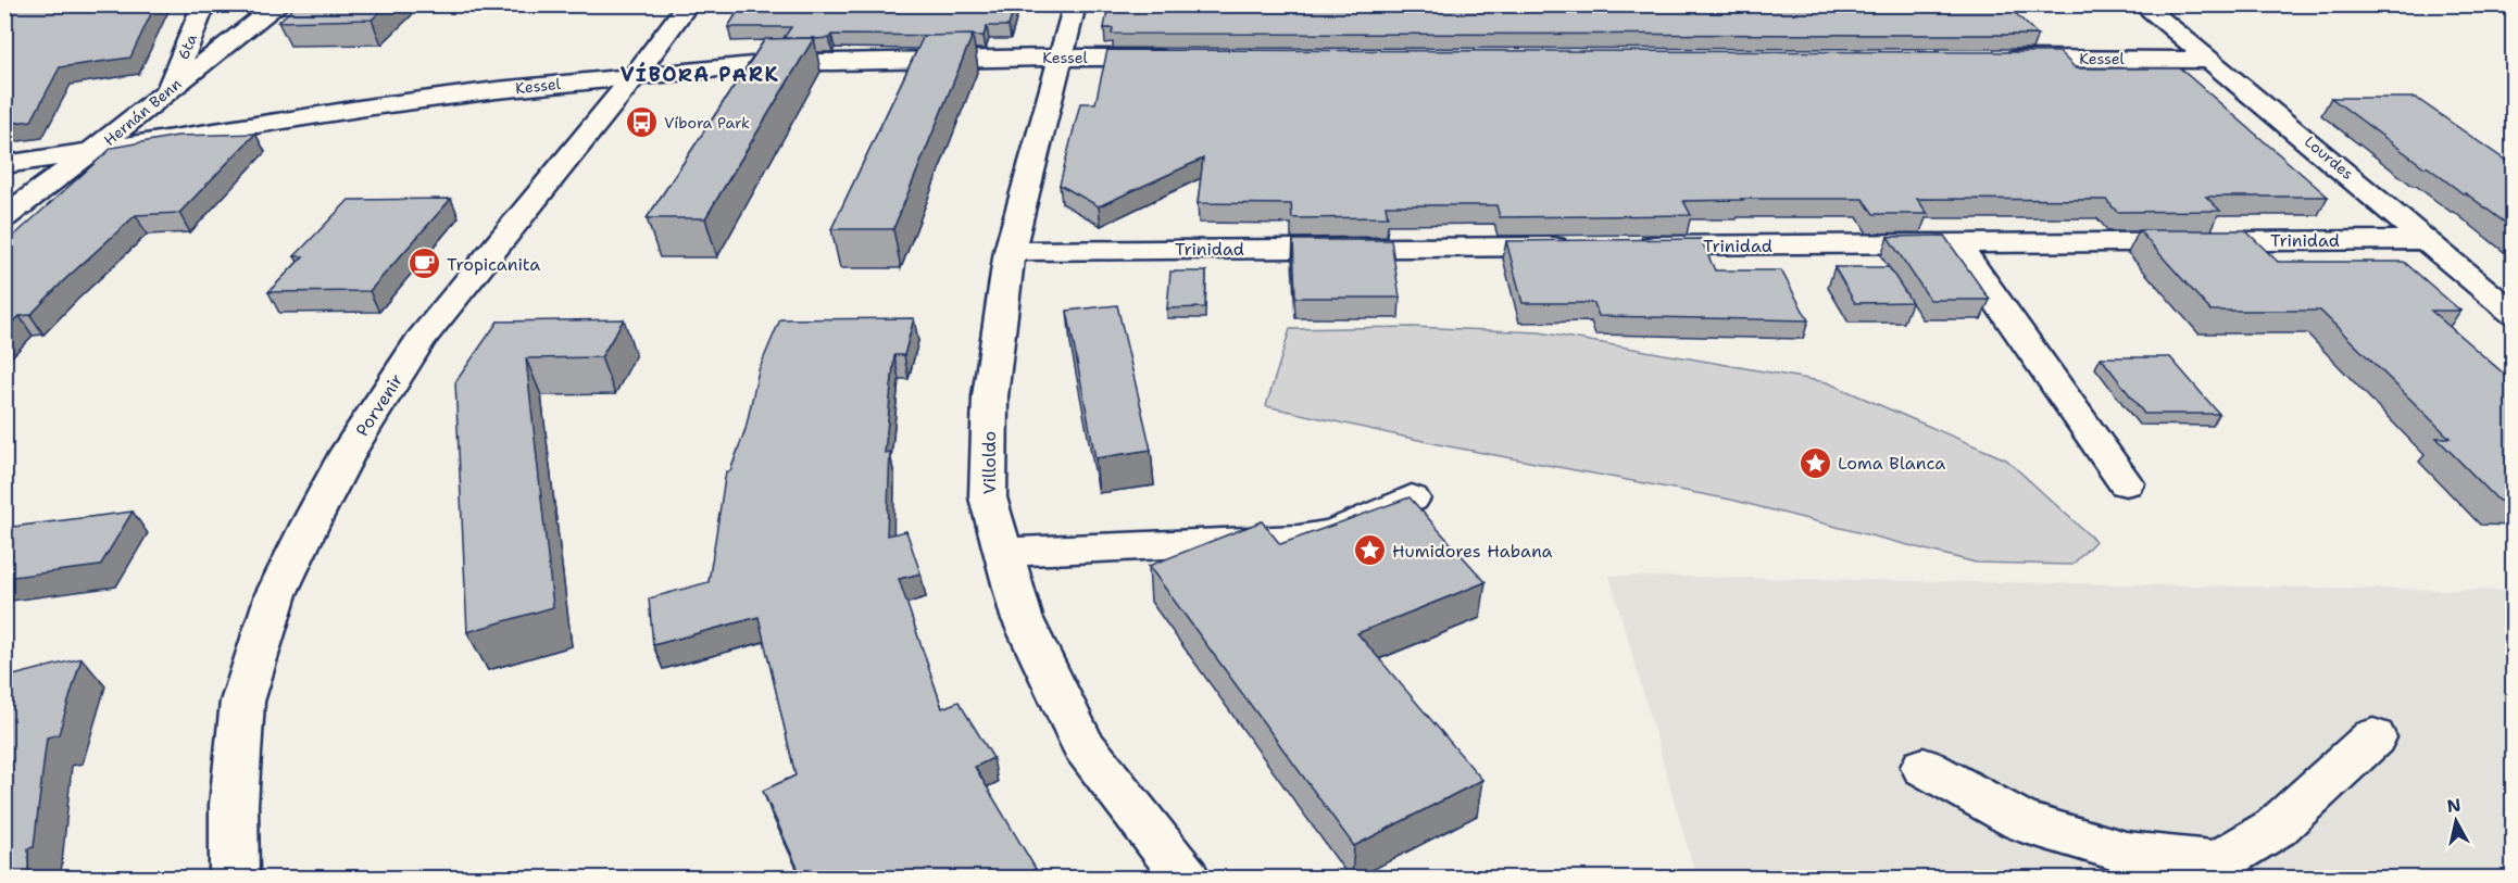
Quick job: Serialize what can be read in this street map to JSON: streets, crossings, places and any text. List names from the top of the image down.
{
  "streets": {
    "street": [
      "6ta",
      "Kessel",
      "Hernán Benn",
      "Lourdes",
      "Trinidad",
      "Porvenir",
      "Villoldo"
    ]
  },
  "crossings": [
    ["6ta", "Hernán Benn"],
    ["Kessel", "Hernán Benn"],
    ["Kessel", "Lourdes"],
    ["Kessel", "Porvenir"],
    ["Kessel", "Villoldo"],
    ["Lourdes", "Trinidad"],
    ["Trinidad", "Villoldo"]
  ],
  "districts": ["VÍBORA PARK"],
  "places": {
    "bus stop": ["Víbora Park"],
    "cafe": ["Tropicanita"],
    "place": ["Loma Blanca", "Humidores Habana"]
  },
  "north": "top"
}
